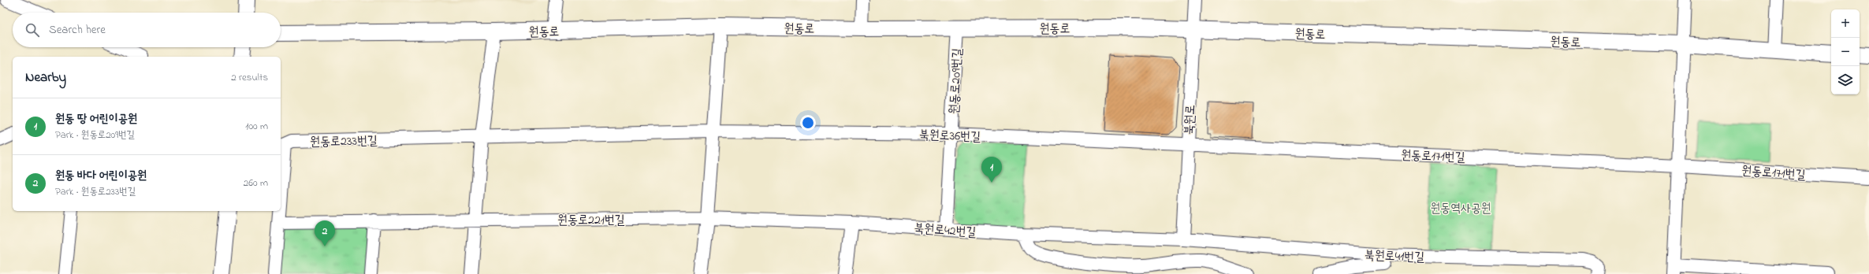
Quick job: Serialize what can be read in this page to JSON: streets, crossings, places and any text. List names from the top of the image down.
{
  "streets": {
    "street": [
      "원동로",
      "원동로209번길",
      "북원로",
      "북원로36번길",
      "원동로233번길",
      "원동로171번길",
      "원동로221번길",
      "북원로42번길",
      "북원로41번길"
    ]
  },
  "crossings": [
    ["원동로", "원동로209번길"],
    ["원동로", "북원로"],
    ["원동로209번길", "북원로36번길"],
    ["원동로209번길", "북원로42번길"],
    ["북원로", "북원로36번길"],
    ["북원로", "원동로171번길"],
    ["북원로", "북원로42번길"],
    ["북원로", "북원로41번길"],
    ["북원로36번길", "원동로171번길"],
    ["원동로221번길", "북원로42번길"],
    ["북원로42번길", "북원로41번길"]
  ],
  "parks": ["원동역사공원"],
  "page": {
    "map_buttons": ["+", "−"],
    "search": "Search here",
    "heading": ["Nearby", "2 results"],
    "list": [
      {
        "mark": "1",
        "name": "원동 땅 어린이공원",
        "note": "Park · 원동로209번길",
        "value": "100 m"
      },
      {
        "mark": "2",
        "name": "원동 바다 어린이공원",
        "note": "Park · 원동로233번길",
        "value": "260 m"
      }
    ],
    "pins": ["1", "2"]
  }
}
